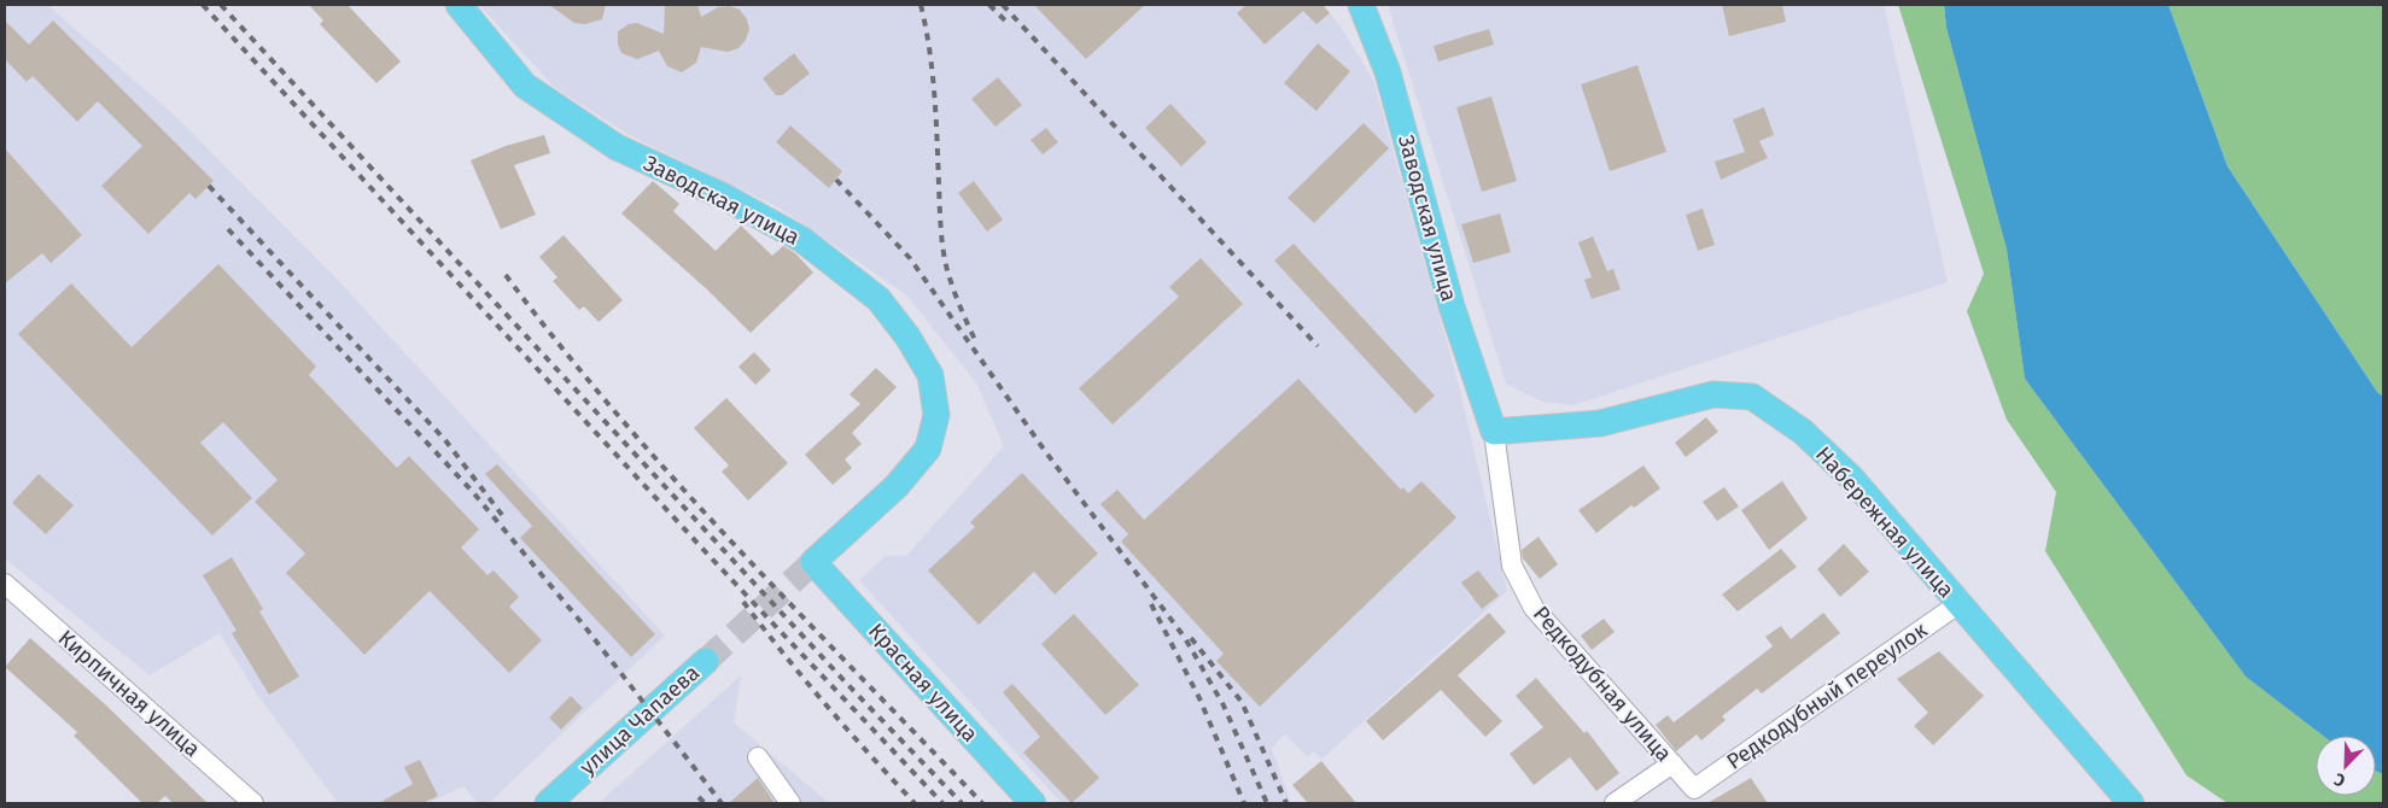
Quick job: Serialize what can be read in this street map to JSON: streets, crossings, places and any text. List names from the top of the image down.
{
  "streets": {
    "main road": [
      "Заводская улица",
      "Набережная улица",
      "Красная улица",
      "улица Чапаева"
    ],
    "street": ["Редкодубная улица", "Кирпичная улица", "Редкодубный переулок"]
  },
  "crossings": [
    ["Заводская улица", "Набережная улица"],
    ["Заводская улица", "Красная улица"],
    ["Заводская улица", "Редкодубная улица"],
    ["Набережная улица", "Редкодубная улица"],
    ["Набережная улица", "Редкодубный переулок"],
    ["Редкодубная улица", "Редкодубный переулок"]
  ],
  "north": "bottom left"
}
